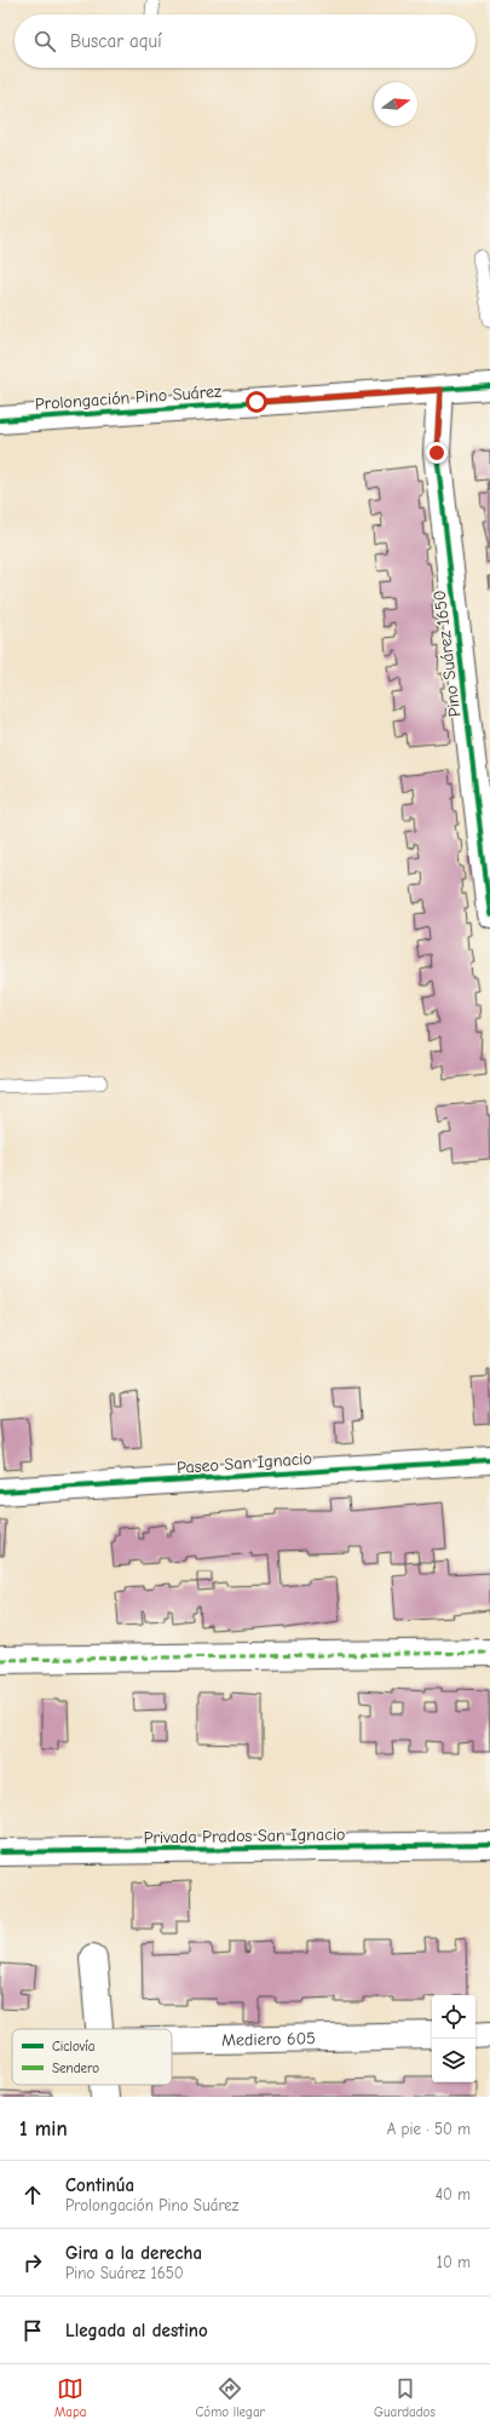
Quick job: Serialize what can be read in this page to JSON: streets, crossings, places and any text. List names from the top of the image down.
{
  "streets": {
    "street": [
      "Prolongación Pino Suárez",
      "Pino Suárez 1650",
      "Paseo San Ignacio",
      "Privada Prados San Ignacio",
      "Mediero 605"
    ]
  },
  "crossings": [
    ["Prolongación Pino Suárez", "Pino Suárez 1650"]
  ],
  "legend": ["Ciclovía", "Sendero"],
  "north": "right",
  "page": {
    "search": "Buscar aquí",
    "heading": ["1 min", "A pie · 50 m"],
    "list": [
      ["Continúa", "Prolongación Pino Suárez", "40 m"],
      ["Gira a la derecha", "Pino Suárez 1650", "10 m"],
      "Llegada al destino"
    ],
    "nav": ["Mapa", "Cómo llegar", "Guardados"]
  }
}
